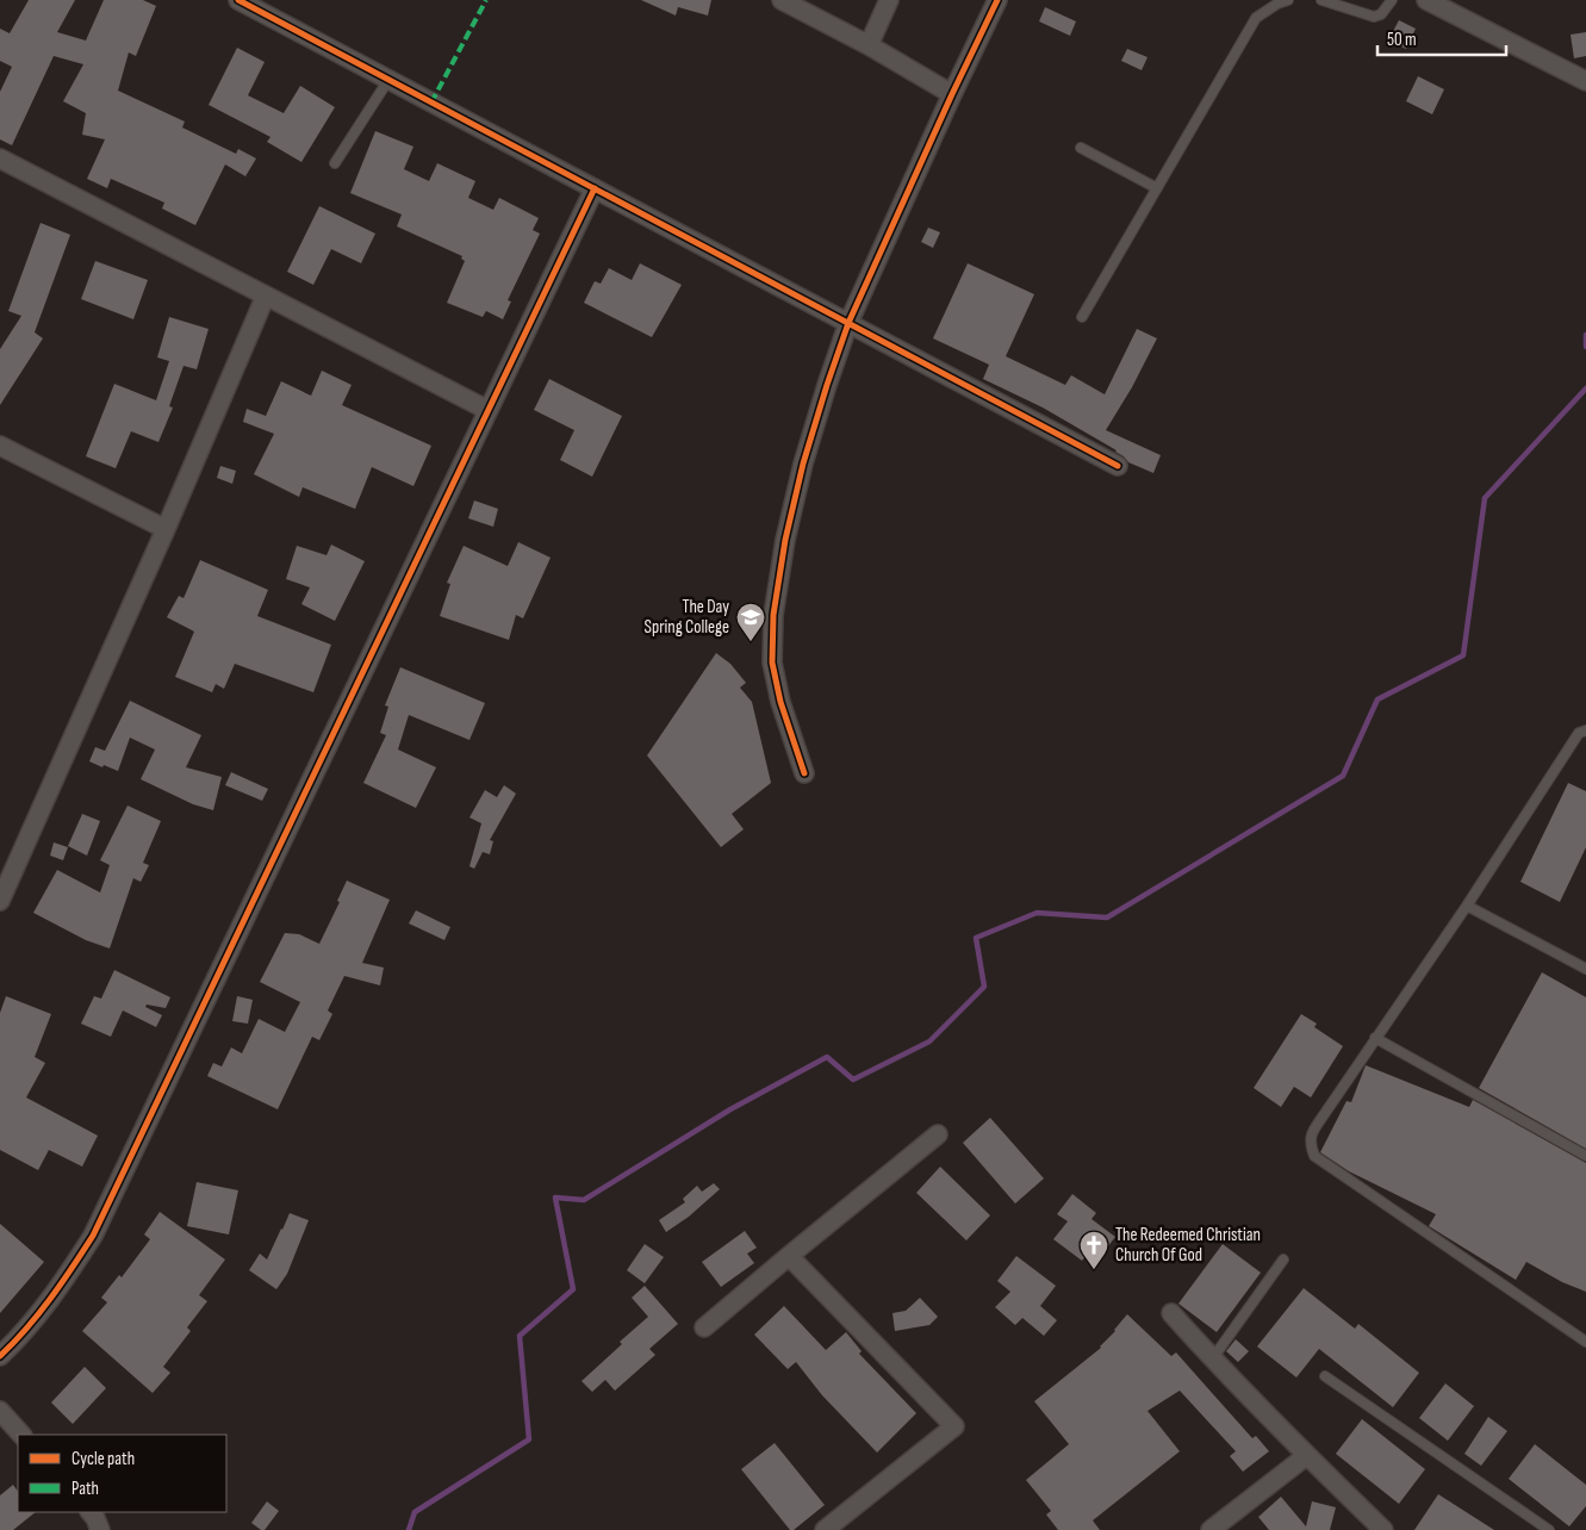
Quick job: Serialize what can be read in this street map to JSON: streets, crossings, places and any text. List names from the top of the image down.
{
  "places": {
    "school or university": ["The Day Spring College"],
    "church": ["The Redeemed Christian Church Of God"]
  },
  "legend": ["Cycle path", "Path"],
  "scale_bar": "50 m"
}
